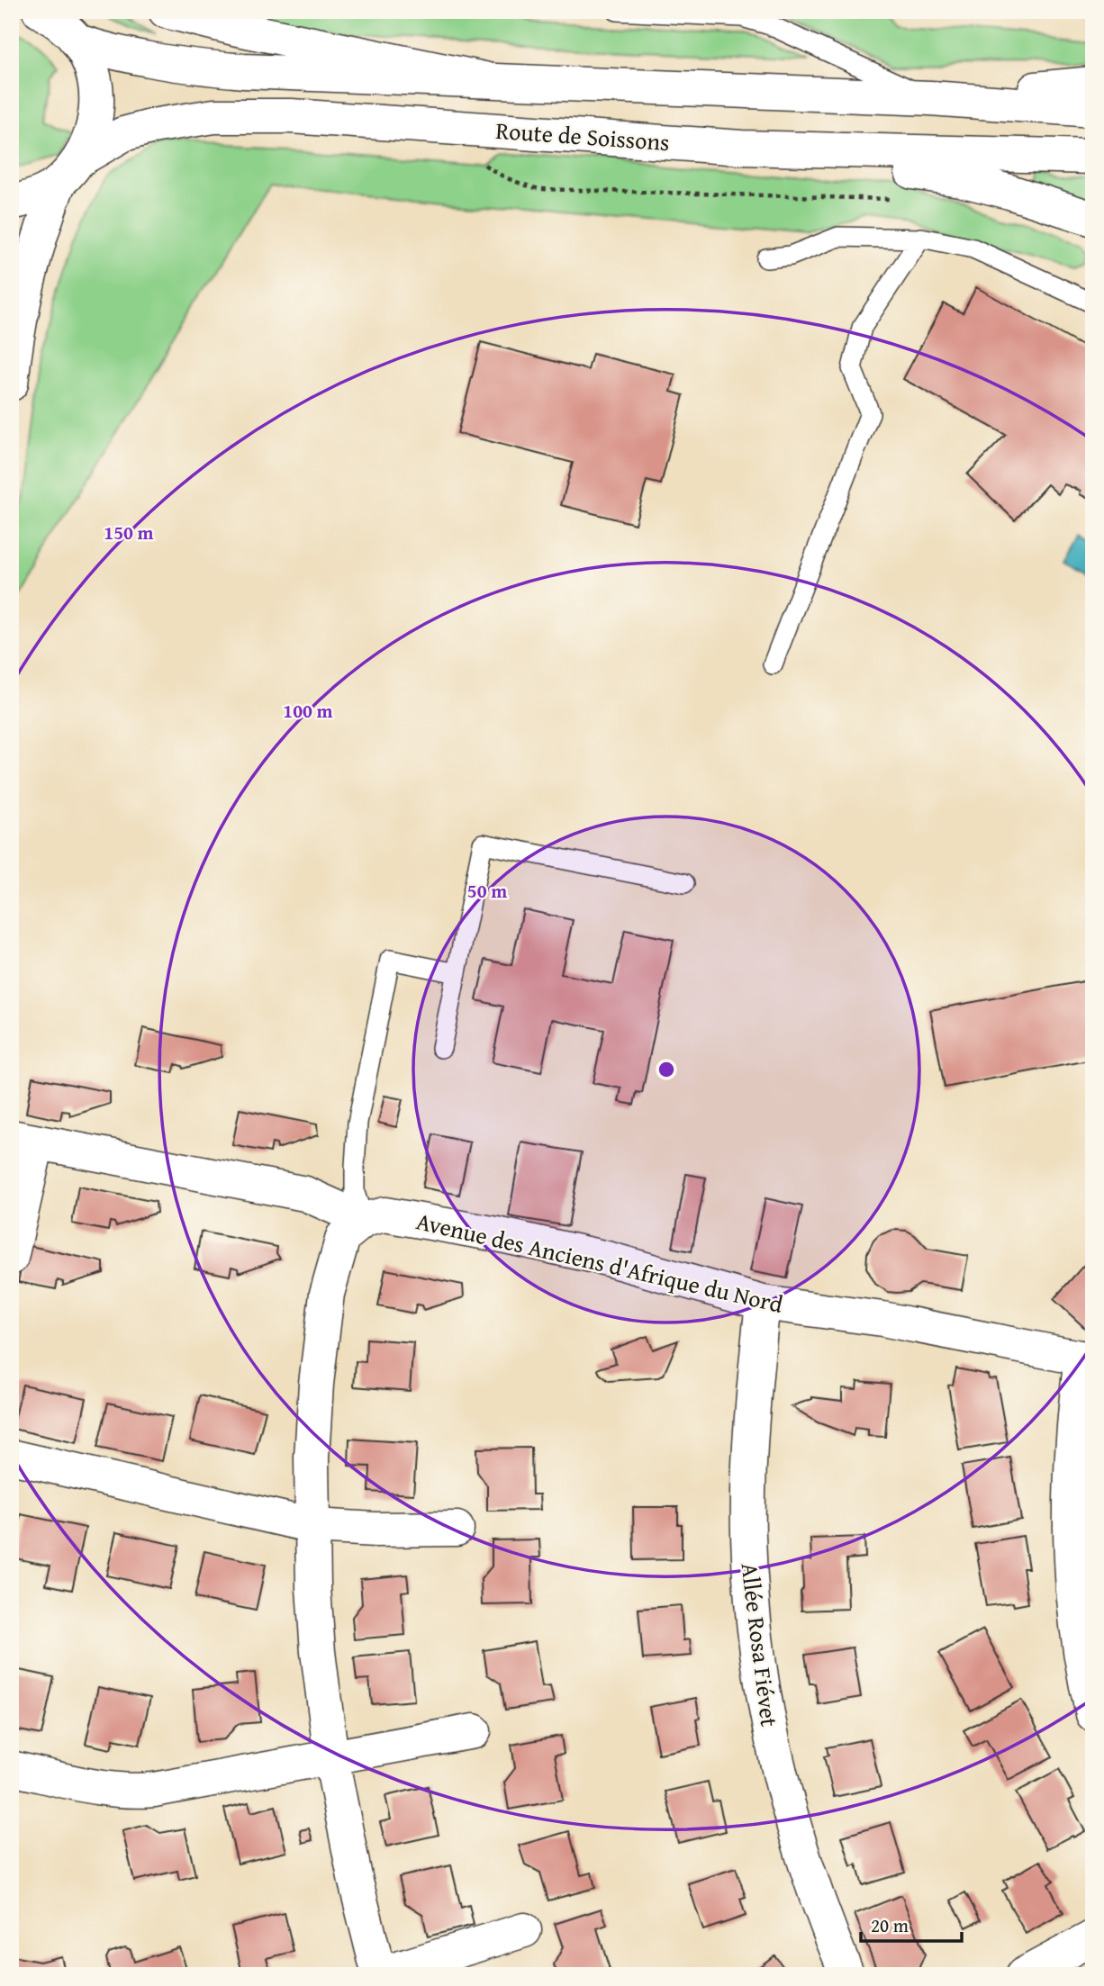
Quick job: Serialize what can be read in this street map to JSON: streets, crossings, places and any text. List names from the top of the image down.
{
  "streets": {
    "main road": ["Route de Soissons", "Avenue des Anciens d'Afrique du Nord", "Allée Rosa Fiévet"]
  },
  "crossings": [
    ["Avenue des Anciens d'Afrique du Nord", "Allée Rosa Fiévet"]
  ],
  "scale_bar": "20 m",
  "rings": ["150 m", "100 m", "50 m"]
}
